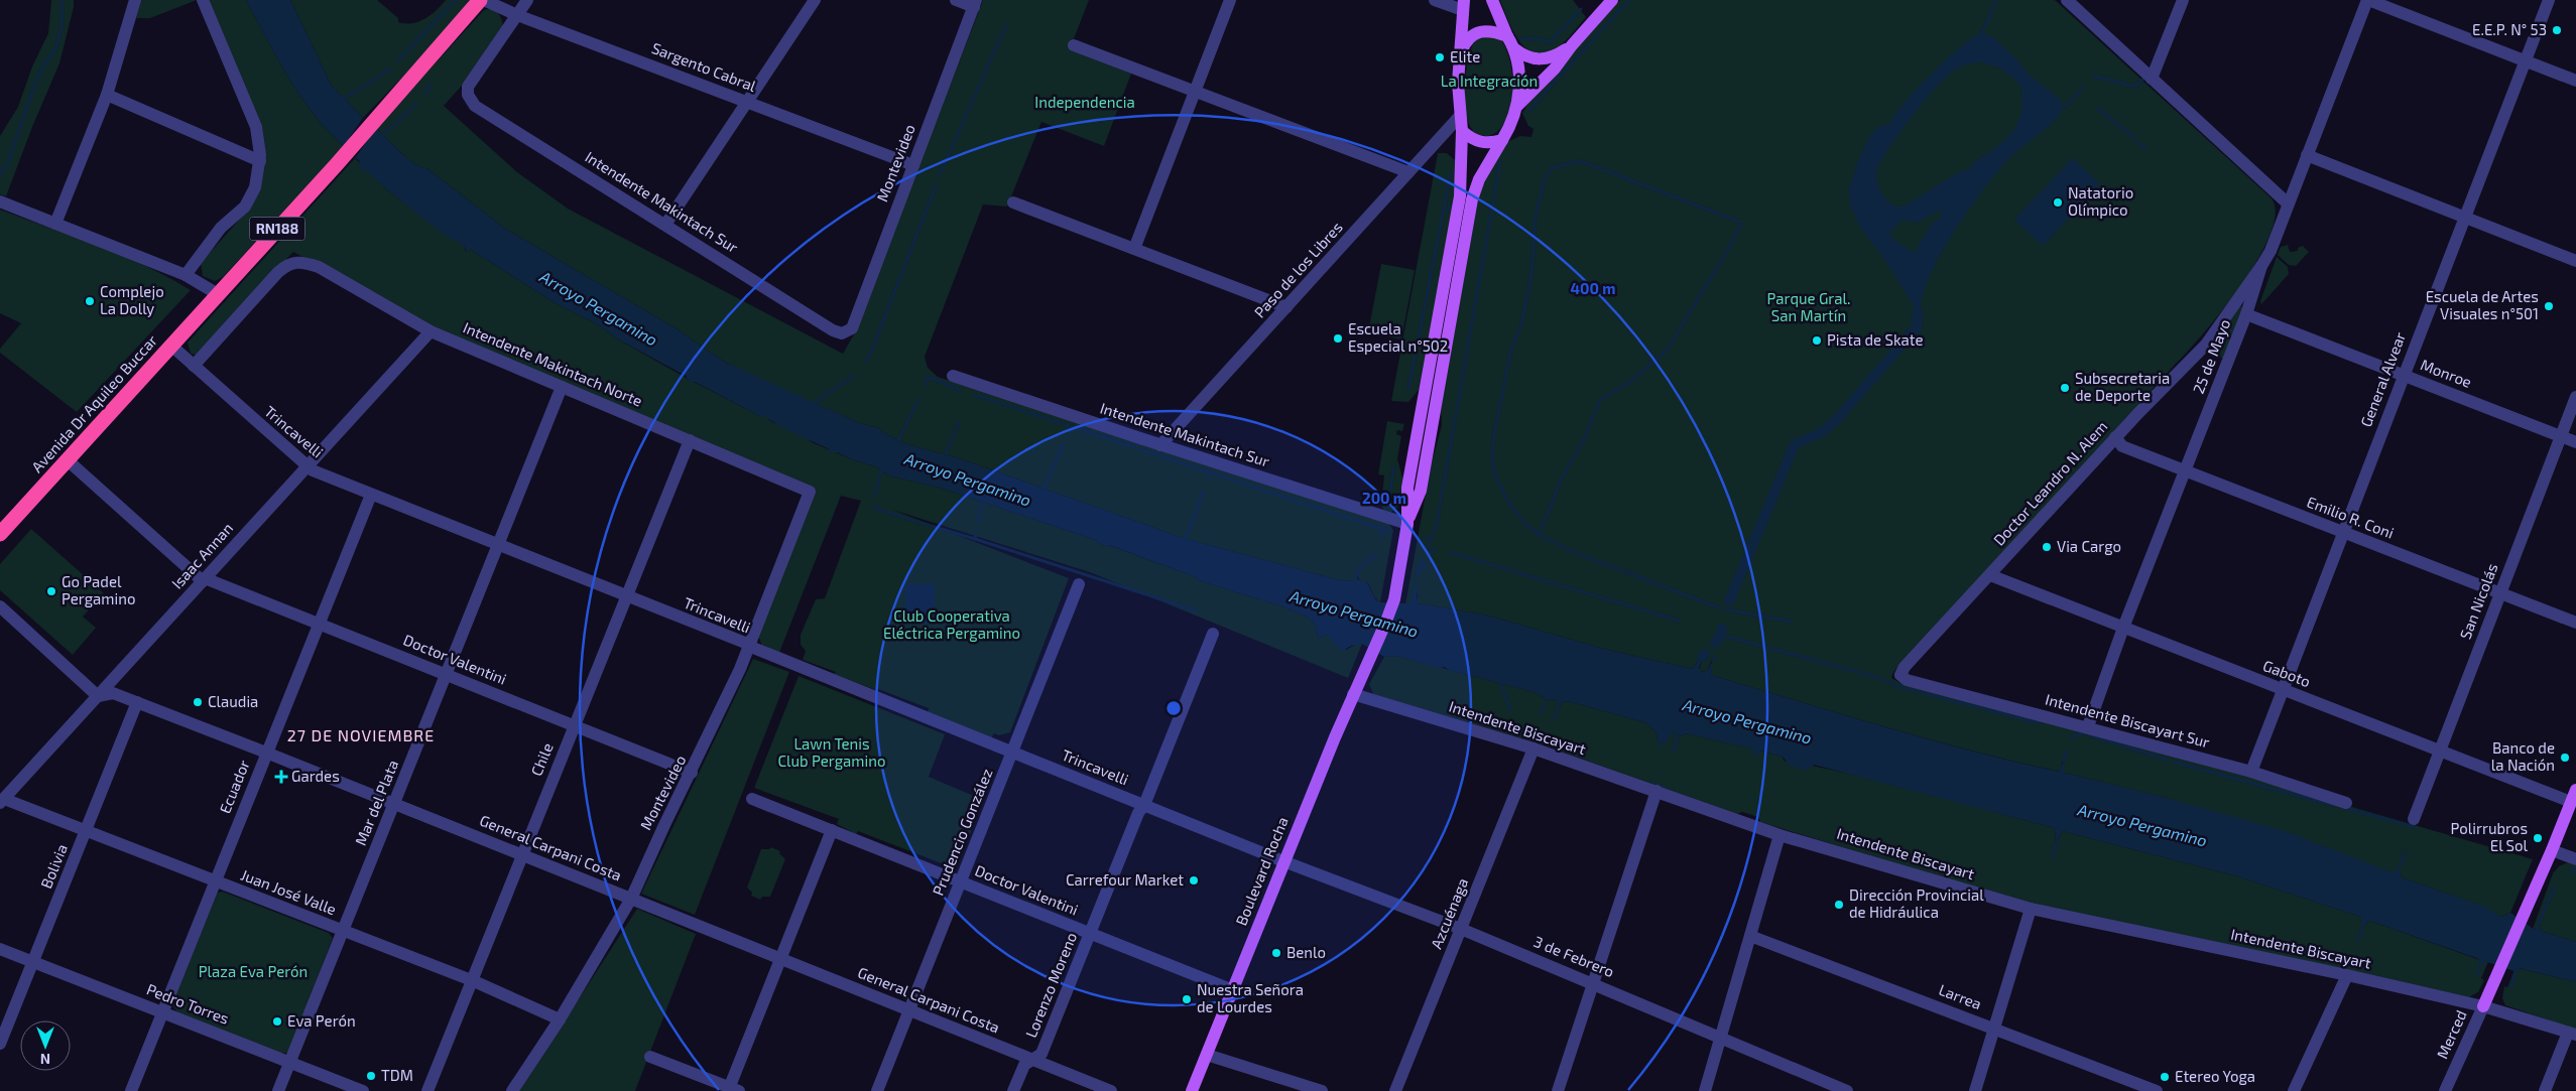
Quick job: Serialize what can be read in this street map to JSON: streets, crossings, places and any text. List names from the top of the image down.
{
  "streets": {
    "highway": ["RN188", "Avenida Dr Aquileo Buccar"],
    "main road": ["Boulevard Rocha", "Merced"],
    "street": [
      "Sargento Cabral",
      "Montevideo",
      "Intendente Makintach Sur",
      "Paso de los Libres",
      "25 de Mayo",
      "Intendente Makintach Norte",
      "Monroe",
      "General Alvear",
      "Trincavelli",
      "Doctor Leandro N. Alem",
      "Emilio R. Coni",
      "Isaac Annan",
      "San Nicolás",
      "Doctor Valentini",
      "Gaboto",
      "Intendente Biscayart Sur",
      "Intendente Biscayart",
      "Chile",
      "Ecuador",
      "Mar del Plata",
      "Prudencio González",
      "General Carpani Costa",
      "Bolivia",
      "Juan José Valle",
      "Azcuénaga",
      "3 de Febrero",
      "Lorenzo Moreno",
      "Larrea",
      "Pedro Torres"
    ]
  },
  "crossings": [
    ["Sargento Cabral", "Montevideo"],
    ["Sargento Cabral", "Intendente Makintach Sur"],
    ["Sargento Cabral", "Avenida Dr Aquileo Buccar"],
    ["Montevideo", "Intendente Makintach Sur"],
    ["Montevideo", "Intendente Makintach Norte"],
    ["Montevideo", "Trincavelli"],
    ["Montevideo", "Doctor Valentini"],
    ["Montevideo", "General Carpani Costa"],
    ["Montevideo", "Juan José Valle"],
    ["Intendente Makintach Sur", "Paso de los Libres"],
    ["Intendente Makintach Sur", "Boulevard Rocha"],
    ["25 de Mayo", "Monroe"],
    ["25 de Mayo", "Doctor Leandro N. Alem"],
    ["25 de Mayo", "Emilio R. Coni"],
    ["25 de Mayo", "Gaboto"],
    ["25 de Mayo", "Intendente Biscayart Sur"],
    ["Intendente Makintach Norte", "Trincavelli"],
    ["Intendente Makintach Norte", "Isaac Annan"],
    ["Intendente Makintach Norte", "Chile"],
    ["Intendente Makintach Norte", "Mar del Plata"],
    ["Monroe", "General Alvear"],
    ["Monroe", "San Nicolás"],
    ["General Alvear", "Emilio R. Coni"],
    ["General Alvear", "Gaboto"],
    ["General Alvear", "Intendente Biscayart Sur"],
    ["Avenida Dr Aquileo Buccar", "Trincavelli"],
    ["Avenida Dr Aquileo Buccar", "Doctor Valentini"],
    ["Trincavelli", "Isaac Annan"],
    ["Trincavelli", "Chile"],
    ["Trincavelli", "Ecuador"],
    ["Trincavelli", "Mar del Plata"],
    ["Trincavelli", "Prudencio González"],
    ["Trincavelli", "Boulevard Rocha"],
    ["Trincavelli", "3 de Febrero"],
    ["Trincavelli", "Lorenzo Moreno"],
    ["Doctor Leandro N. Alem", "Emilio R. Coni"],
    ["Doctor Leandro N. Alem", "Gaboto"],
    ["Doctor Leandro N. Alem", "Intendente Biscayart Sur"],
    ["Emilio R. Coni", "San Nicolás"],
    ["Isaac Annan", "Doctor Valentini"],
    ["Isaac Annan", "General Carpani Costa"],
    ["Isaac Annan", "Juan José Valle"],
    ["San Nicolás", "Gaboto"],
    ["Doctor Valentini", "Chile"],
    ["Doctor Valentini", "Ecuador"],
    ["Doctor Valentini", "Mar del Plata"],
    ["Doctor Valentini", "Prudencio González"],
    ["Doctor Valentini", "Boulevard Rocha"],
    ["Doctor Valentini", "Lorenzo Moreno"],
    ["Gaboto", "Merced"],
    ["Intendente Biscayart", "Boulevard Rocha"],
    ["Intendente Biscayart", "Azcuénaga"],
    ["Intendente Biscayart", "Merced"],
    ["Chile", "General Carpani Costa"],
    ["Chile", "Juan José Valle"],
    ["Ecuador", "General Carpani Costa"],
    ["Ecuador", "Juan José Valle"],
    ["Ecuador", "Pedro Torres"],
    ["Mar del Plata", "General Carpani Costa"],
    ["Mar del Plata", "Juan José Valle"],
    ["Mar del Plata", "Pedro Torres"],
    ["Prudencio González", "General Carpani Costa"],
    ["General Carpani Costa", "Bolivia"],
    ["General Carpani Costa", "Lorenzo Moreno"],
    ["Bolivia", "Juan José Valle"],
    ["Bolivia", "Pedro Torres"],
    ["Boulevard Rocha", "3 de Febrero"],
    ["Azcuénaga", "3 de Febrero"]
  ],
  "districts": ["27 DE NOVIEMBRE"],
  "water": ["Arroyo Pergamino"],
  "parks": [
    "La Integración",
    "Independencia",
    "Parque Gral. San Martín",
    "Club Cooperativa Eléctrica Pergamino",
    "Lawn Tenis Club Pergamino",
    "Plaza Eva Perón"
  ],
  "places": {
    "other": [
      "E.E.P. N° 53",
      "Elite",
      "Natatorio Olímpico",
      "Complejo La Dolly",
      "Escuela de Artes Visuales n°501",
      "Escuela Especial n°502",
      "Pista de Skate",
      "Subsecretaria de Deporte",
      "Via Cargo",
      "Go Padel Pergamino",
      "Claudia",
      "Banco de la Nación",
      "Polirrubros El Sol",
      "Carrefour Market",
      "Dirección Provincial de Hidráulica",
      "Benlo",
      "Nuestra Señora de Lourdes",
      "Eva Perón",
      "TDM",
      "Etereo Yoga"
    ],
    "health": ["Gardes"]
  },
  "north": "bottom",
  "rings": ["400 m", "200 m"]
}
